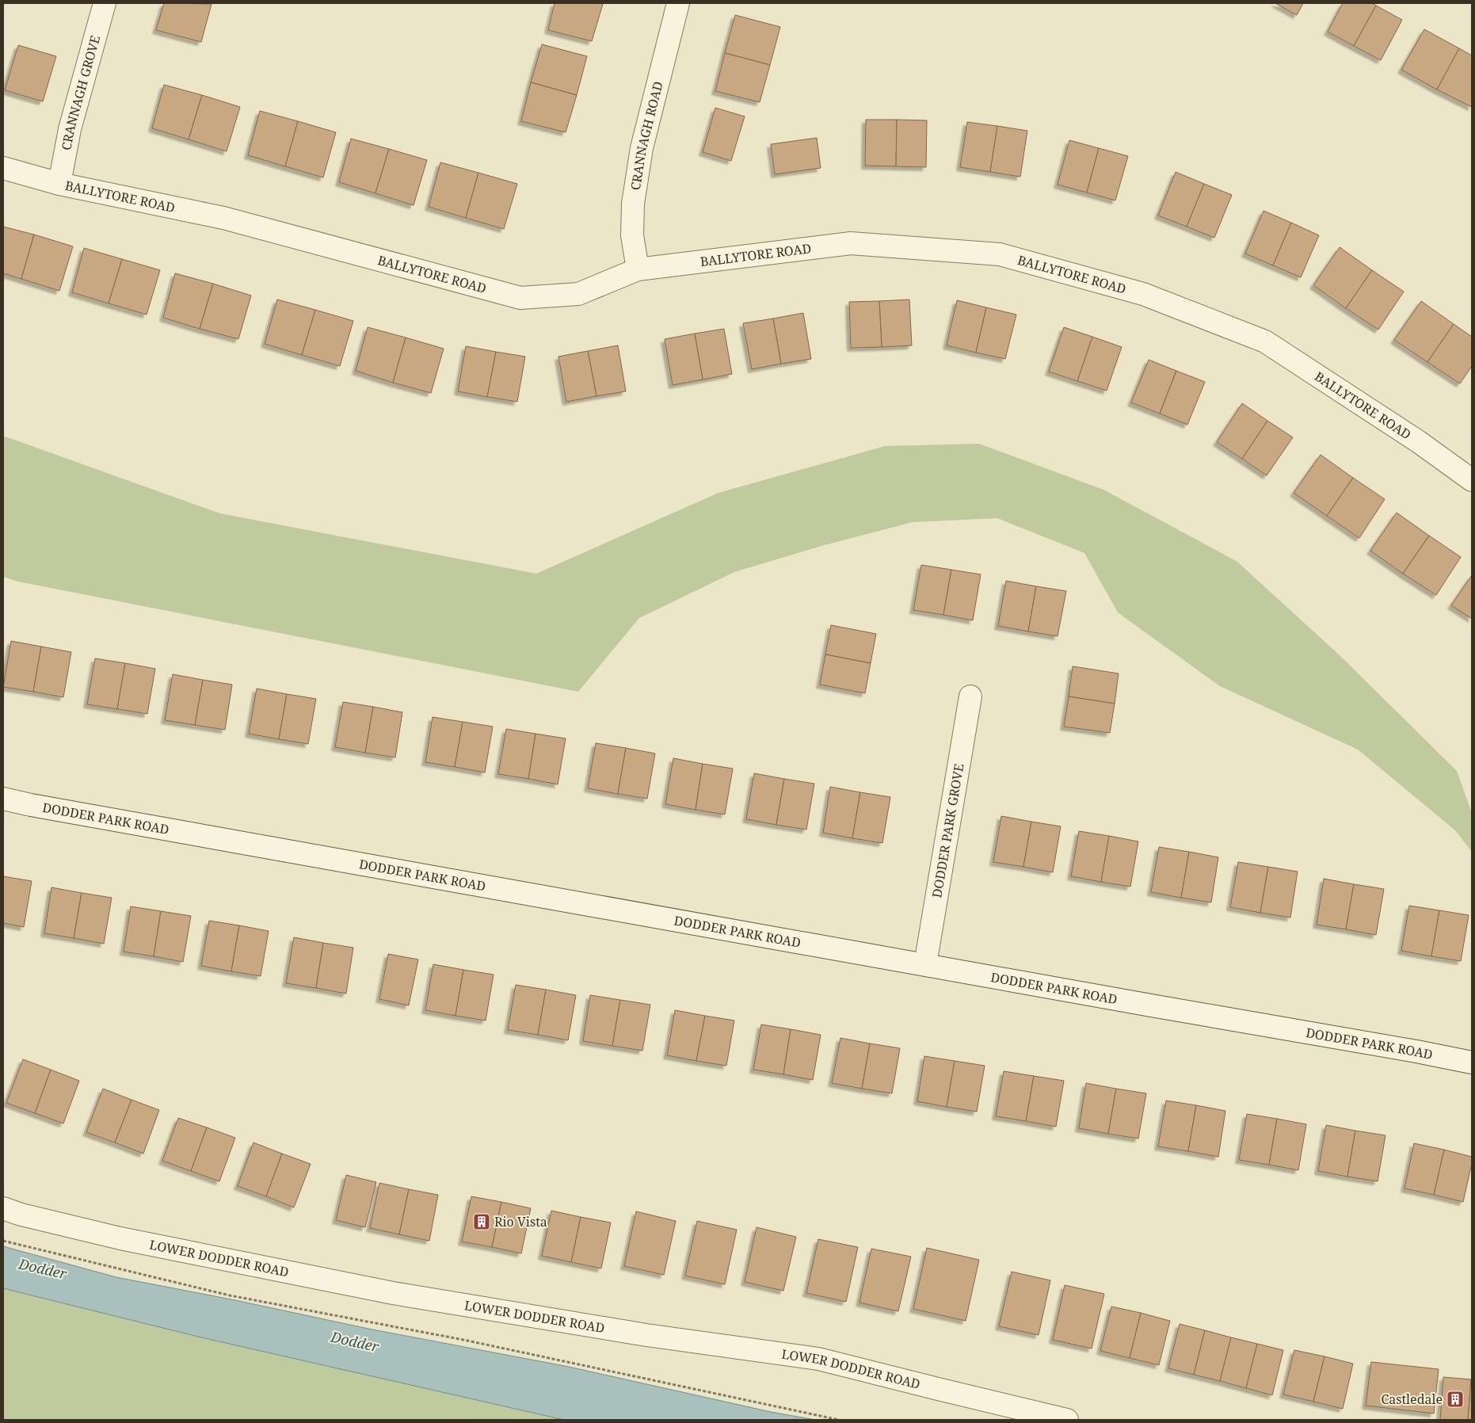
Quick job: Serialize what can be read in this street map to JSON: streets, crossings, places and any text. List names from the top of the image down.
{
  "streets": {
    "street": [
      "CRANNAGH GROVE",
      "CRANNAGH ROAD",
      "BALLYTORE ROAD",
      "DODDER PARK ROAD",
      "DODDER PARK GROVE",
      "LOWER DODDER ROAD"
    ]
  },
  "crossings": [
    ["CRANNAGH GROVE", "BALLYTORE ROAD"],
    ["CRANNAGH ROAD", "BALLYTORE ROAD"],
    ["DODDER PARK ROAD", "DODDER PARK GROVE"]
  ],
  "water": ["Dodder"],
  "places": {
    "building": ["Rio Vista", "Castledale"]
  }
}
